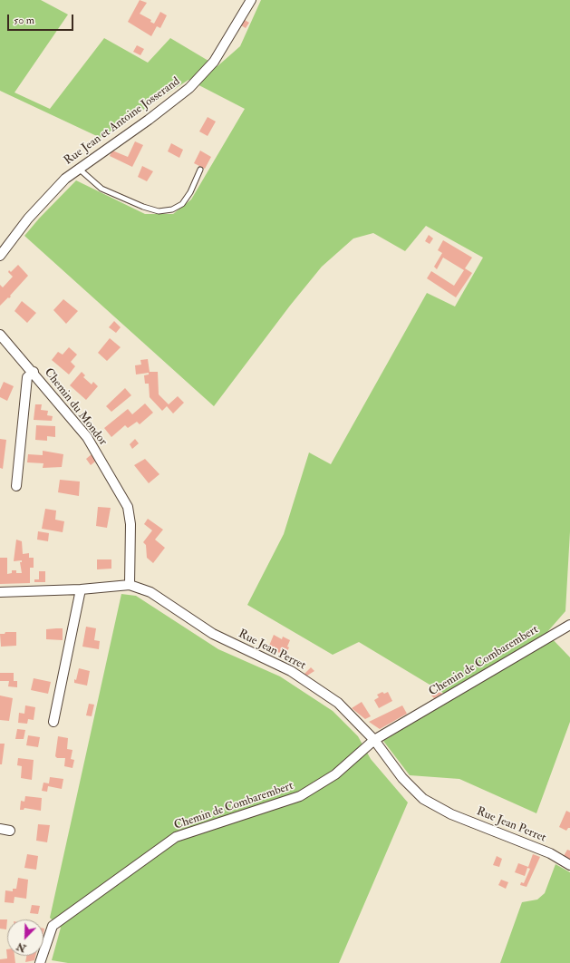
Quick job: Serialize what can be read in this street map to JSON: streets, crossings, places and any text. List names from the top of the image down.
{
  "streets": {
    "street": [
      "Rue Jean et Antoine Josserand",
      "Chemin du Mondor",
      "Rue Jean Perret",
      "Chemin de Combarembert"
    ]
  },
  "crossings": [
    ["Chemin du Mondor", "Rue Jean Perret"],
    ["Rue Jean Perret", "Chemin de Combarembert"]
  ],
  "scale_bar": "50 m",
  "north": "bottom left"
}
